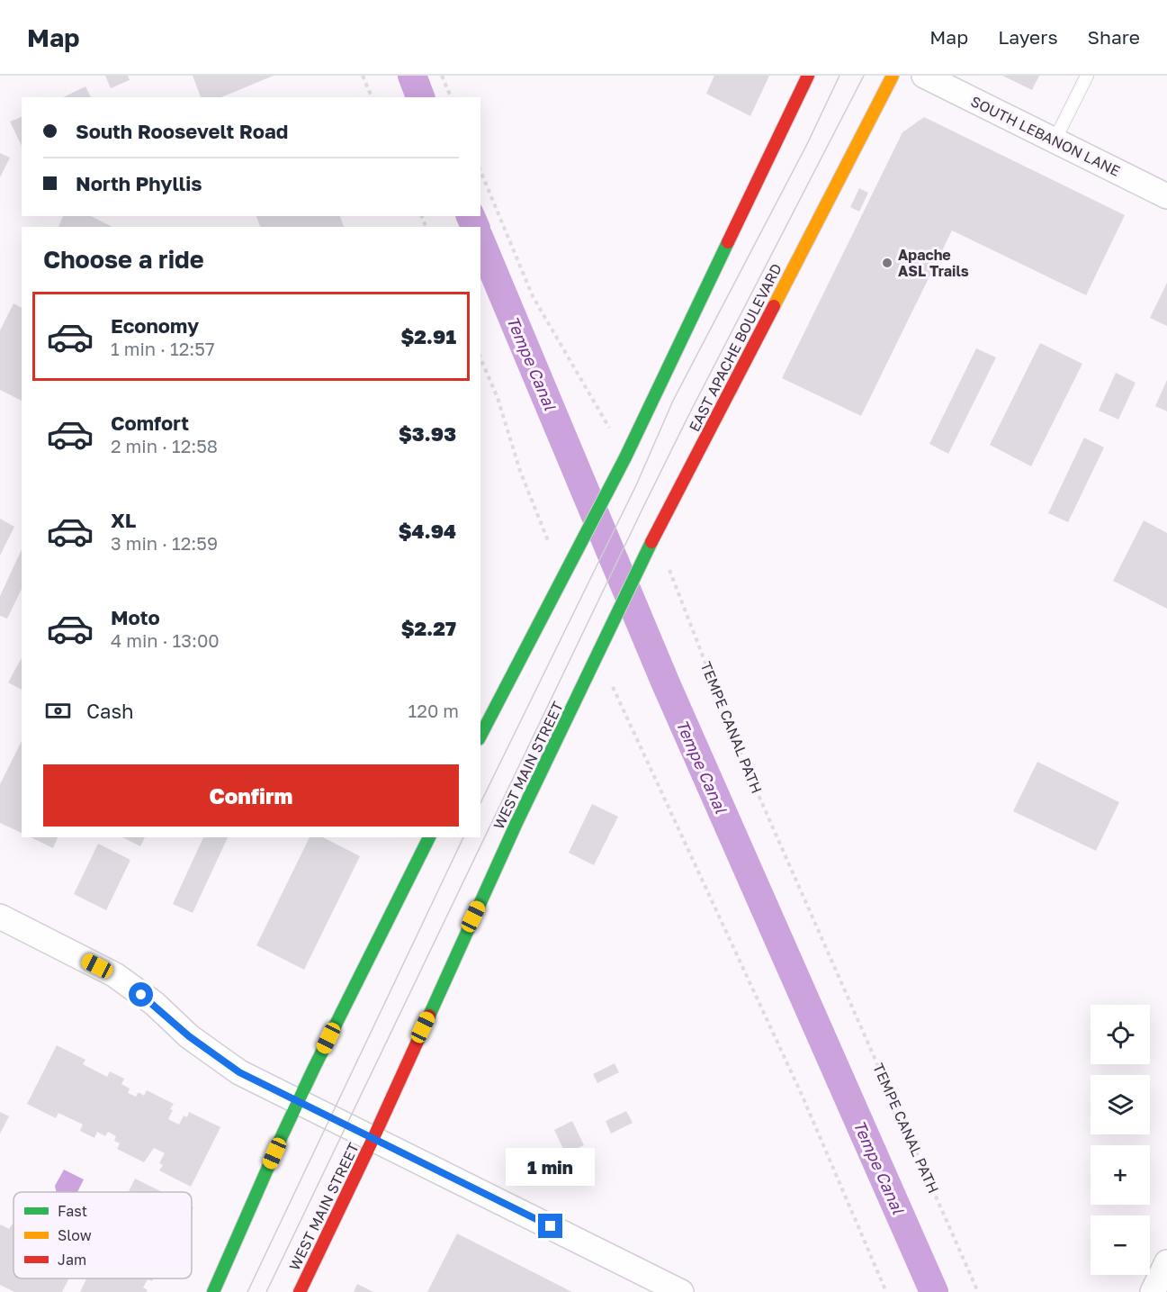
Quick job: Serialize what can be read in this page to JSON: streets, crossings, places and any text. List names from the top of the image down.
{
  "streets": {
    "main road": ["EAST APACHE BOULEVARD", "WEST MAIN STREET"],
    "street": ["SOUTH LEBANON LANE"],
    "path": ["TEMPE CANAL PATH"]
  },
  "crossings": [
    ["EAST APACHE BOULEVARD", "TEMPE CANAL PATH"],
    ["EAST APACHE BOULEVARD", "WEST MAIN STREET"]
  ],
  "water": ["Tempe Canal"],
  "places": ["Apache ASL Trails"],
  "legend": ["Fast", "Slow", "Jam"],
  "page": {
    "header": "Map",
    "nav": ["Map", "Layers", "Share"],
    "banner": ["South Roosevelt Road", "North Phyllis"],
    "heading": "Choose a ride",
    "list": [
      {
        "name": "Economy",
        "note": "1 min · 12:57",
        "value": "$2.91"
      },
      {
        "name": "Comfort",
        "note": "2 min · 12:58",
        "value": "$3.93"
      },
      {
        "name": "XL",
        "note": "3 min · 12:59",
        "value": "$4.94"
      },
      {
        "name": "Moto",
        "note": "4 min · 13:00",
        "value": "$2.27"
      }
    ],
    "pay": ["Cash", "120 m"],
    "buttons": "Confirm",
    "map_buttons": ["+", "−"],
    "bubble": "1 min"
  }
}
